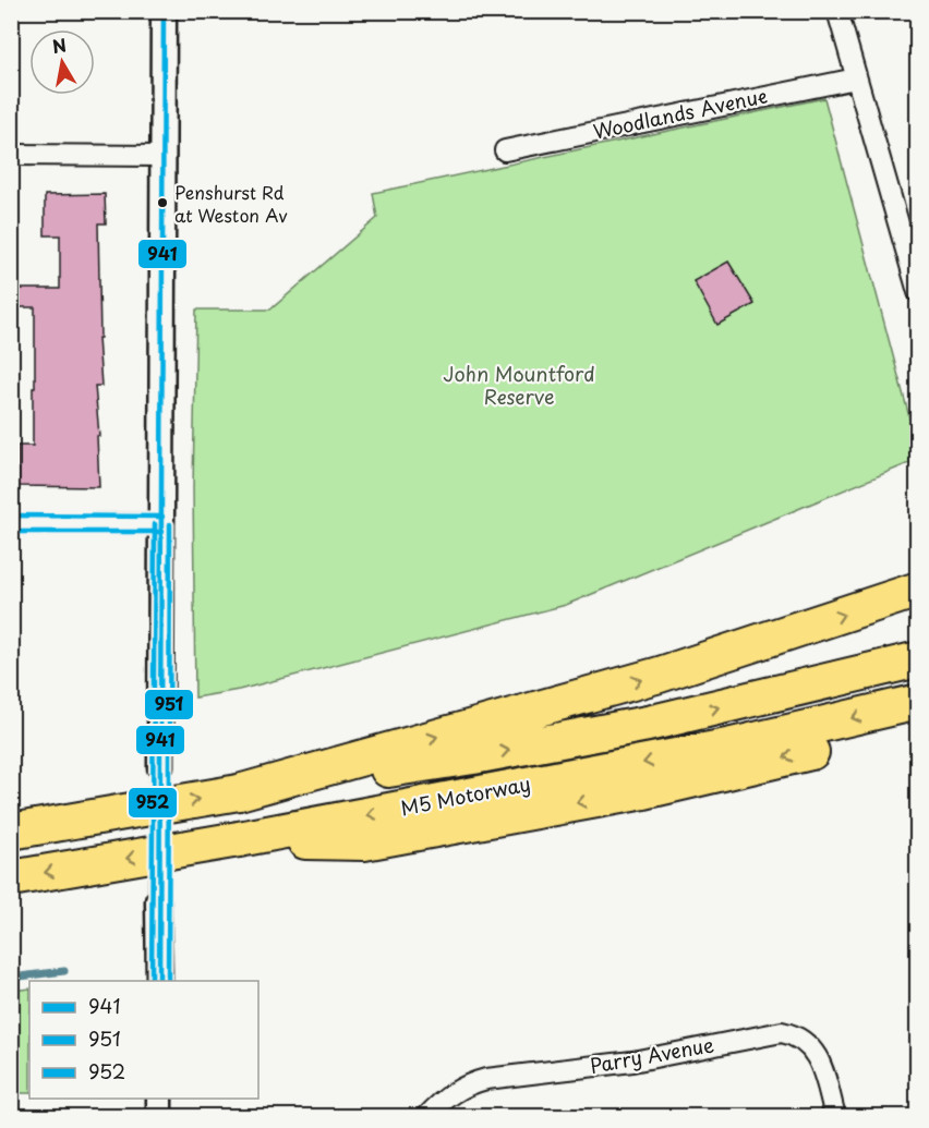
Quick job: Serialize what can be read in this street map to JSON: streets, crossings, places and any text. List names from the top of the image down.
{
  "streets": {
    "highway": ["M5 Motorway"],
    "street": ["Woodlands Avenue", "Parry Avenue"]
  },
  "parks": ["John Mountford Reserve"],
  "places": ["Penshurst Rd at Weston Av"],
  "lines": ["transit line 941", "transit line 952", "transit line 951"],
  "legend": ["941", "951", "952"],
  "north": "top"
}
